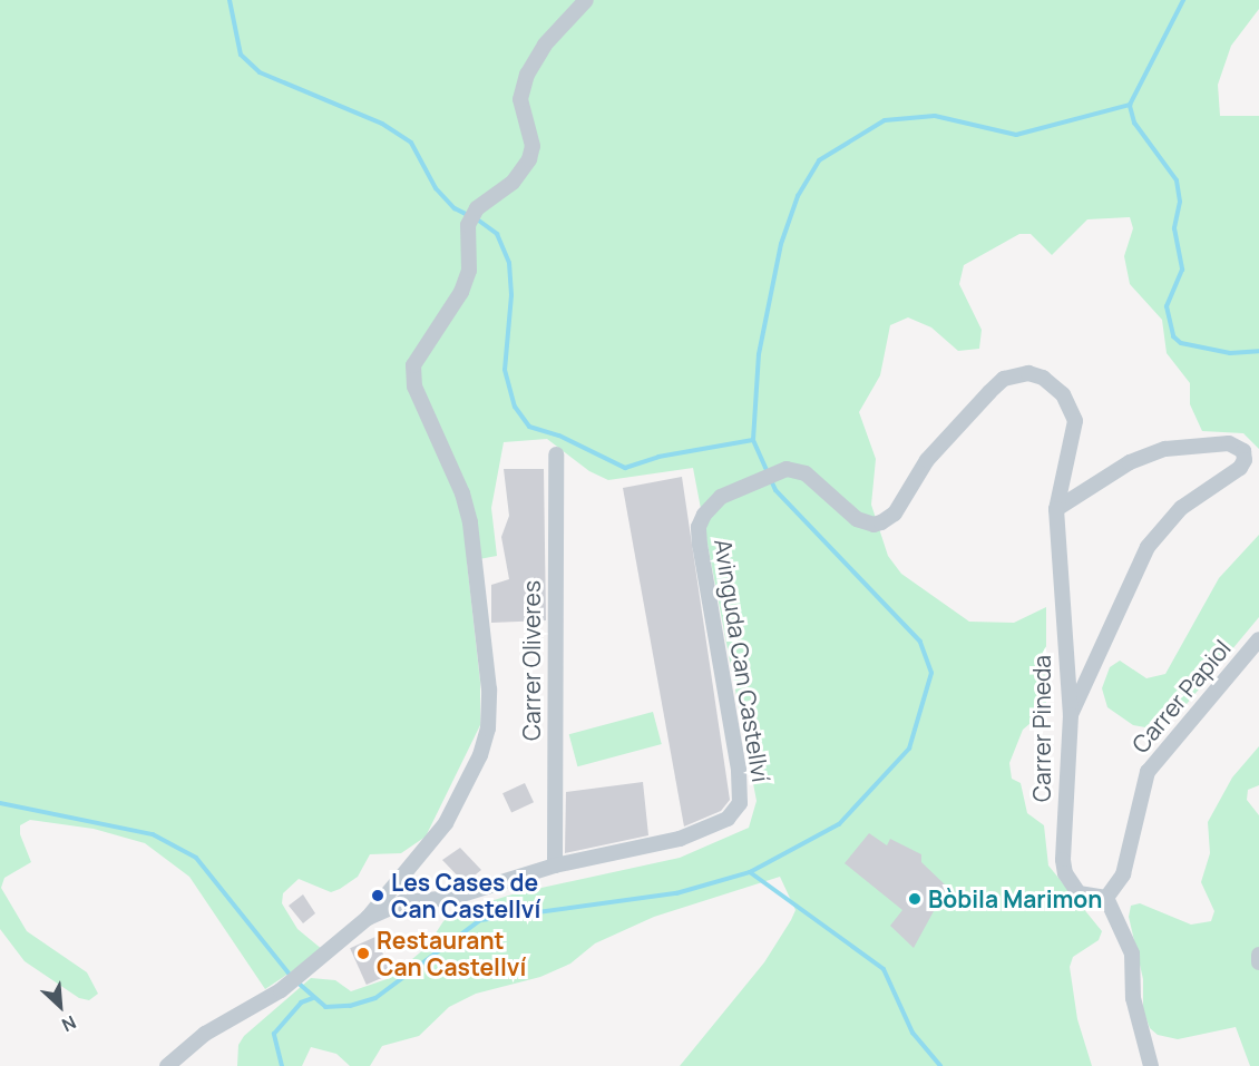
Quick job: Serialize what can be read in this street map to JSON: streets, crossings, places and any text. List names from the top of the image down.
{
  "streets": {
    "street": [
      "Carrer Oliveres",
      "Avinguda Can Castellví",
      "Carrer Papiol",
      "Carrer Pineda"
    ]
  },
  "crossings": [
    ["Carrer Oliveres", "Avinguda Can Castellví"],
    ["Avinguda Can Castellví", "Carrer Pineda"],
    ["Carrer Papiol", "Carrer Pineda"]
  ],
  "places": ["Les Cases de Can Castellví", "Bòbila Marimon", "Restaurant Can Castellví"],
  "north": "bottom right"
}
